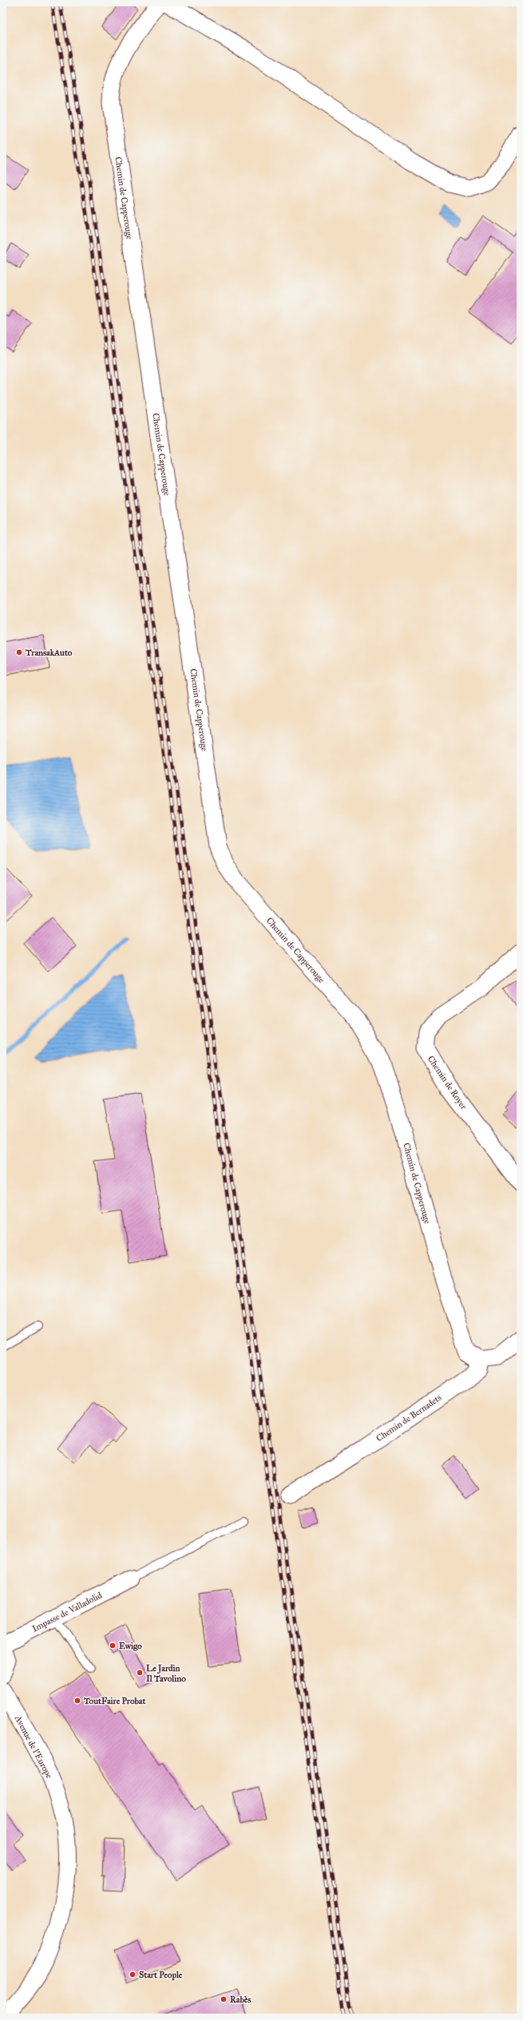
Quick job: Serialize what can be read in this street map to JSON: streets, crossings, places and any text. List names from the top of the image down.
{
  "streets": {
    "street": [
      "Chemin de Capperouge",
      "Chemin de Royer",
      "Chemin de Bernadets",
      "Impasse de Valladolid",
      "Avenue de l'Europe"
    ]
  },
  "crossings": [
    ["Chemin de Capperouge", "Chemin de Bernadets"]
  ],
  "places": [
    "TransakAuto",
    "Ewigo",
    "Le Jardin Il Tavolino",
    "ToutFaire Probat",
    "Start People",
    "Rabès"
  ]
}
